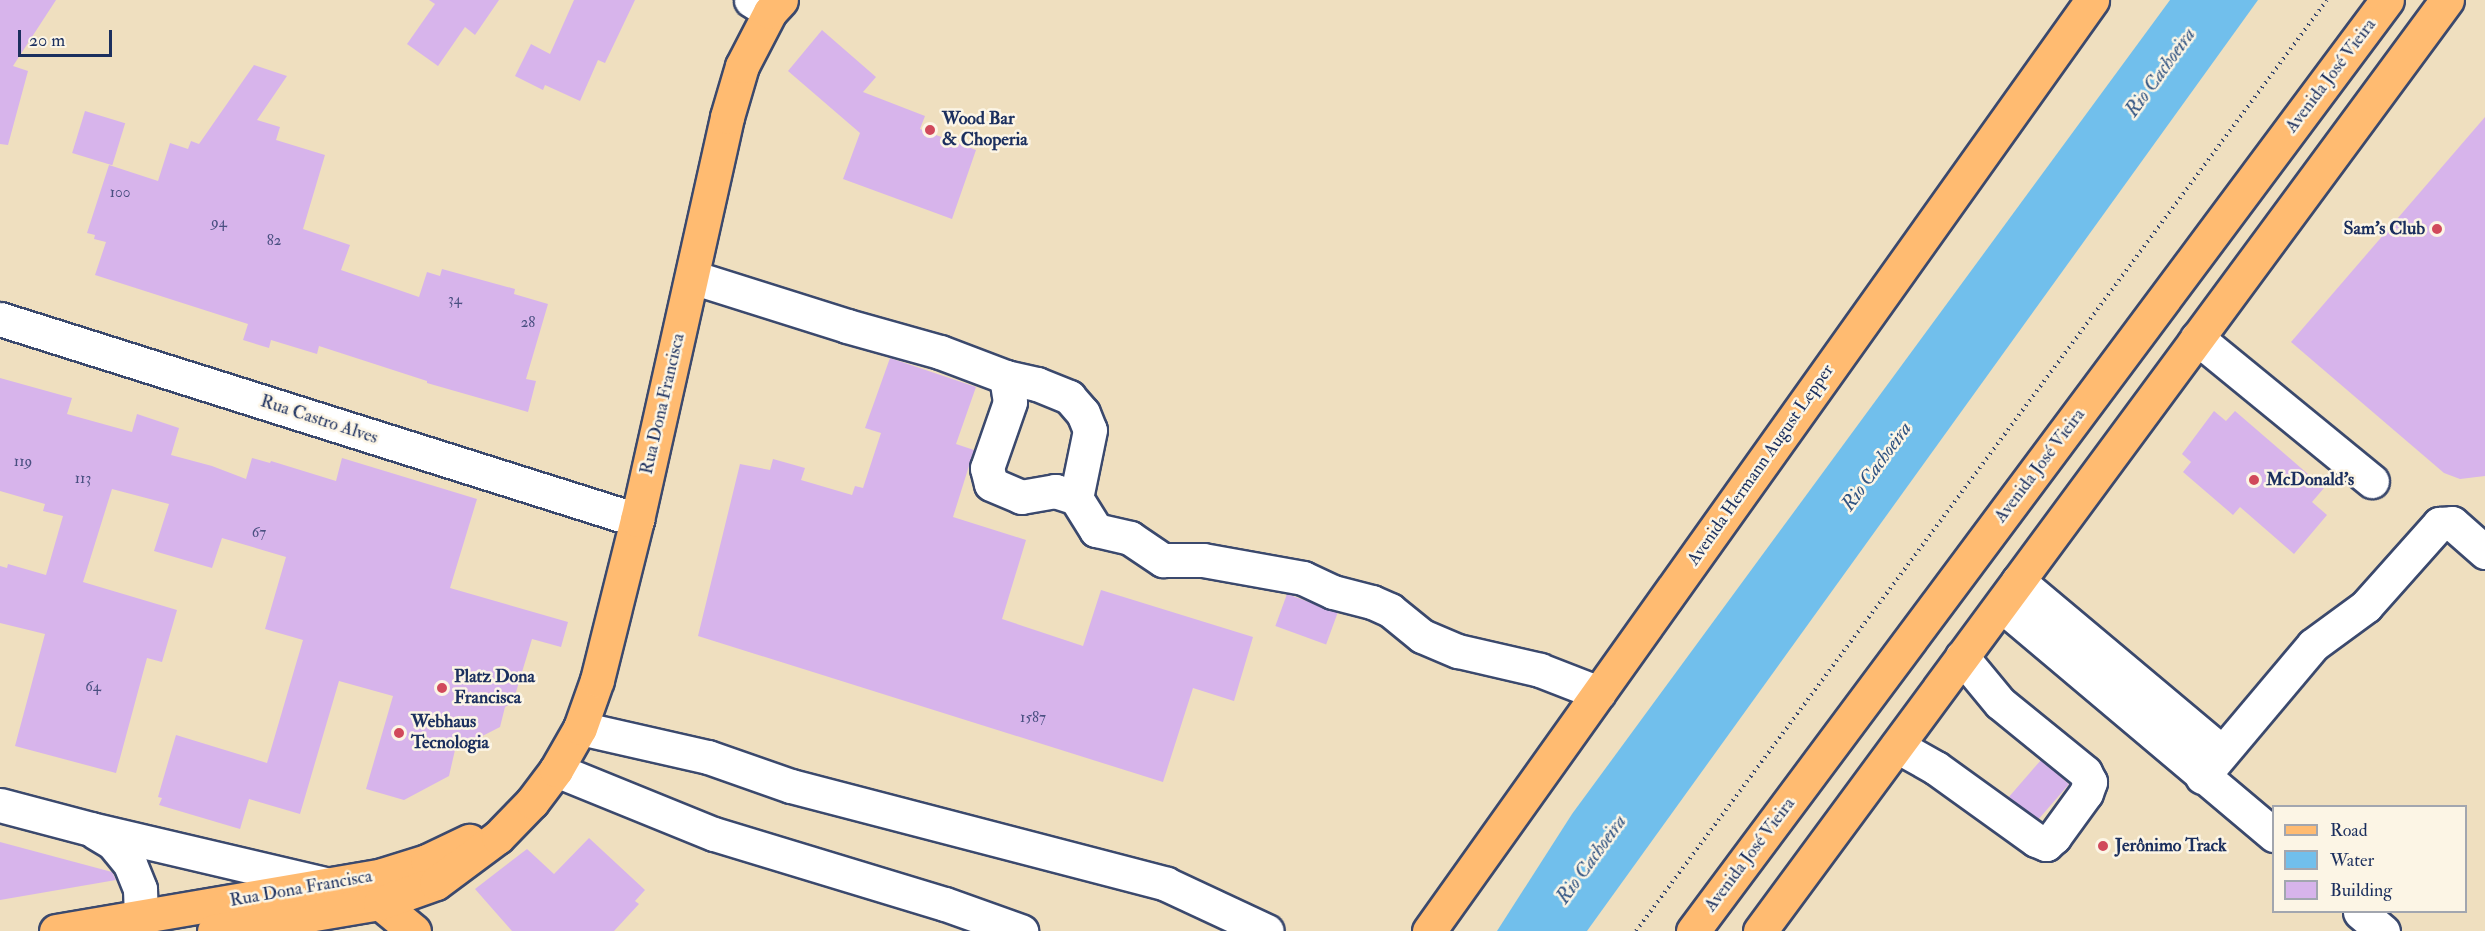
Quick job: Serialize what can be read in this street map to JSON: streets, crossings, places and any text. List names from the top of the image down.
{
  "streets": {
    "main road": ["Avenida José Vieira", "Rua Dona Francisca", "Avenida Hermann August Lepper"],
    "street": ["Rua Castro Alves"]
  },
  "crossings": [
    ["Rua Dona Francisca", "Rua Castro Alves"]
  ],
  "water": ["Rio Cachoeira"],
  "places": [
    "Wood Bar & Choperia",
    "Sam's Club",
    "McDonald's",
    "Platz Dona Francisca",
    "Webhaus Tecnologia",
    "Jerônimo Track"
  ],
  "house_numbers": [
    "100",
    "94",
    "82",
    "34",
    "28",
    "119",
    "113",
    "67",
    "64",
    "1587"
  ],
  "legend": ["Road", "Water", "Building"],
  "scale_bar": "20 m"
}
